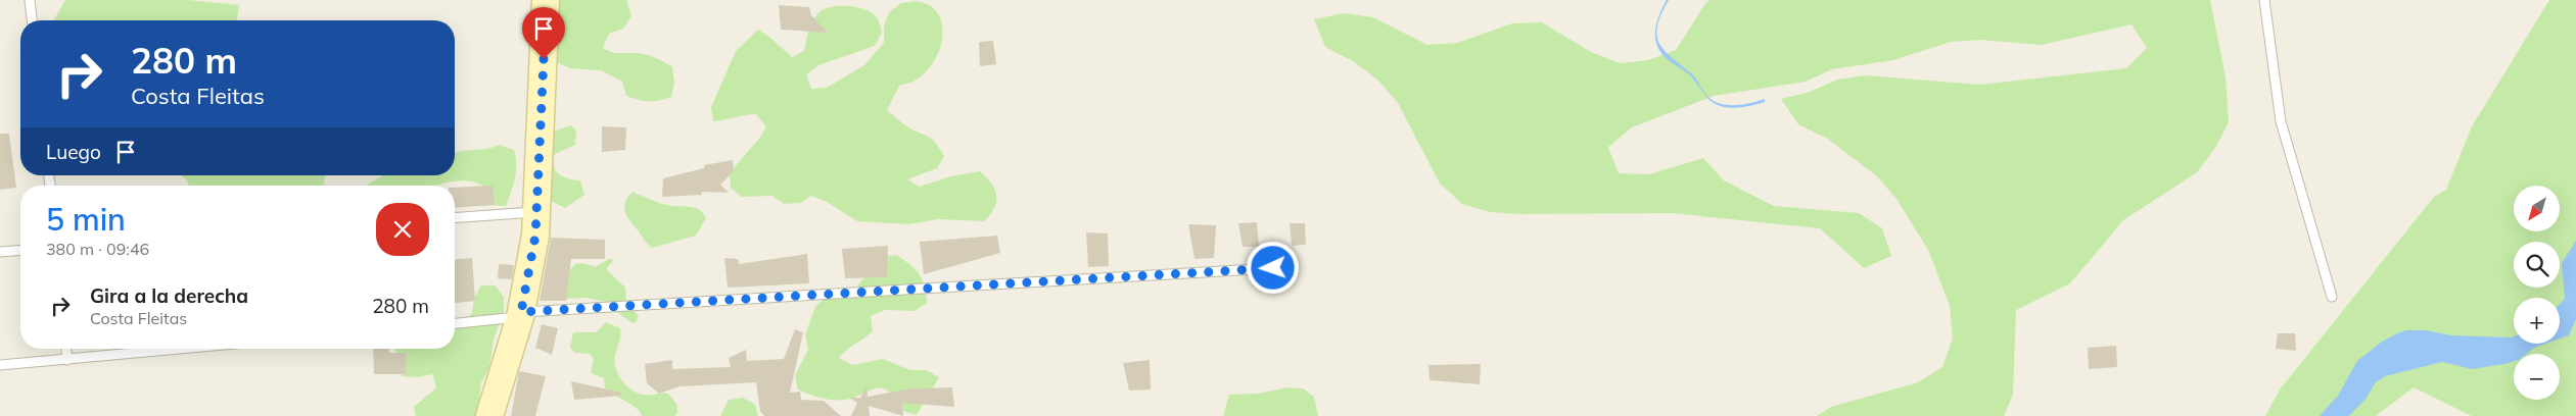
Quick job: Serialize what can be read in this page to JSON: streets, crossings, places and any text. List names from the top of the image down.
{
  "north": "bottom left",
  "page": {
    "turn": ["280 m", "Costa Fleitas"],
    "then": "Luego",
    "map_buttons": ["+", "−"],
    "heading": ["5 min", "380 m · 09:46"],
    "list": [
      {
        "name": "Gira a la derecha",
        "note": "Costa Fleitas",
        "value": "280 m"
      }
    ]
  }
}
